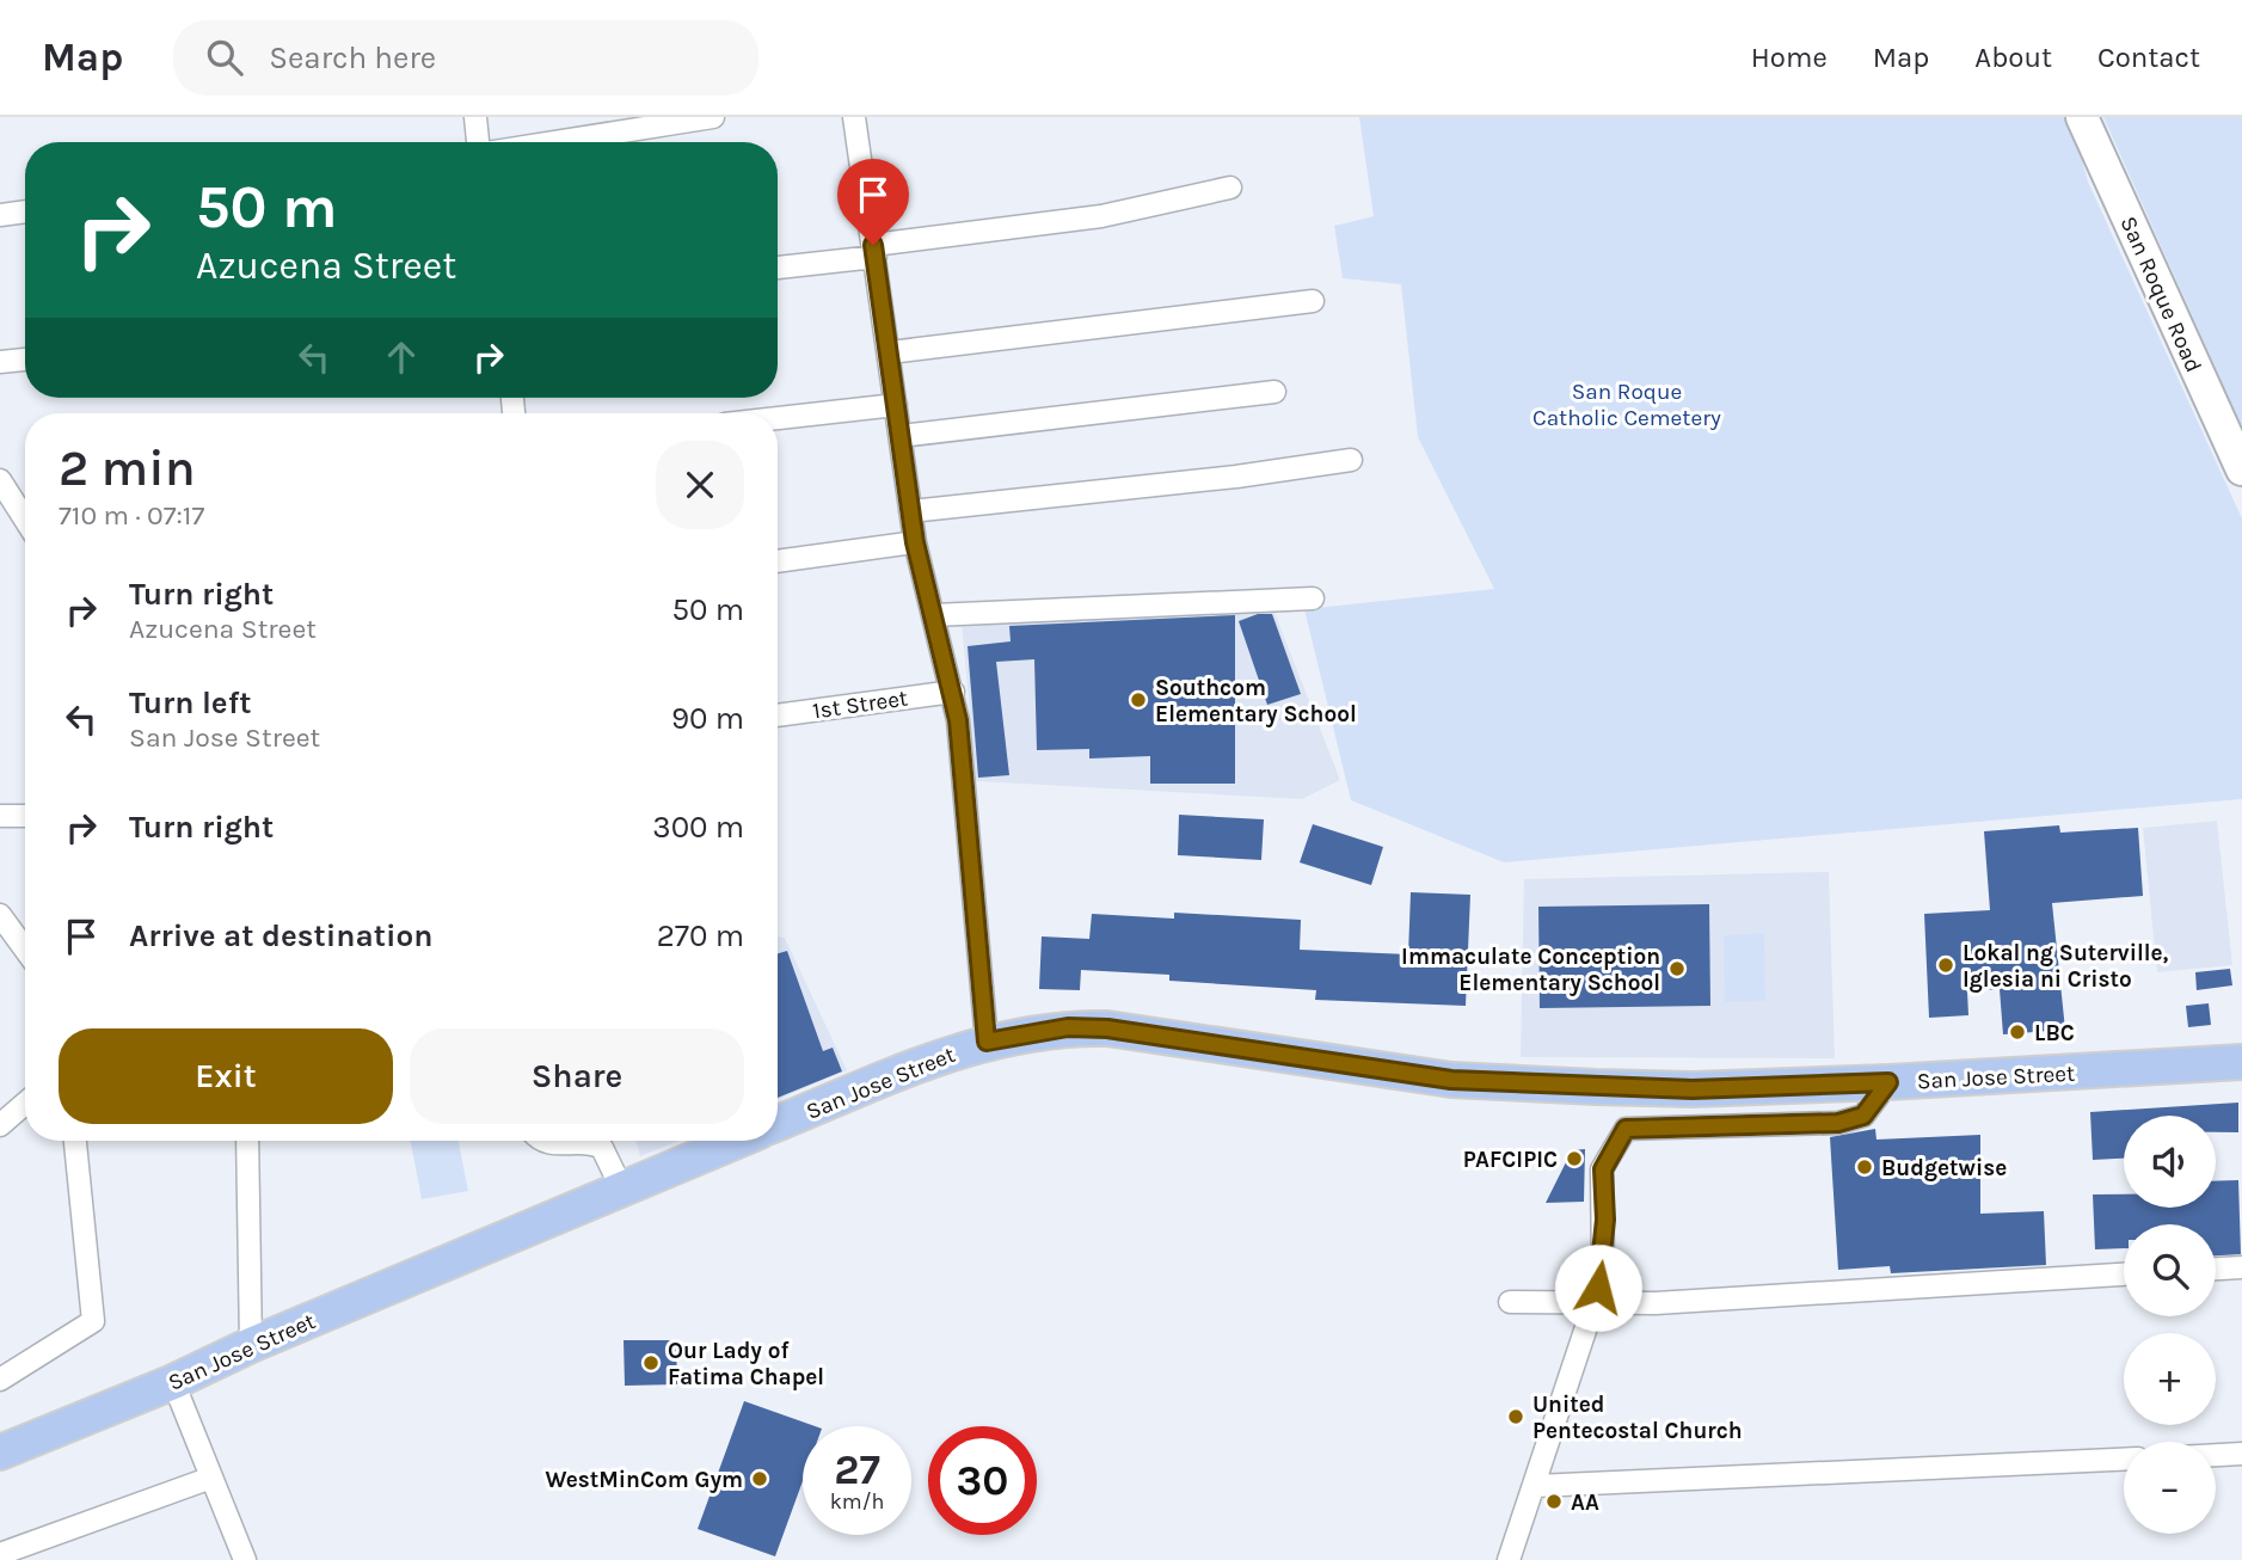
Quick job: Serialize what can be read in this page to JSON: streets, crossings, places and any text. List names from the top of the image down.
{
  "streets": {
    "main road": ["San Roque Road", "San Jose Street"],
    "street": ["1st Street"]
  },
  "parks": ["San Roque Catholic Cemetery"],
  "places": [
    "Southcom Elementary School",
    "Lokal ng Suterville, Iglesia ni Cristo",
    "Immaculate Conception Elementary School",
    "LBC",
    "PAFCIPIC",
    "Budgetwise",
    "Our Lady of Fatima Chapel",
    "United Pentecostal Church",
    "WestMinCom Gym",
    "AA"
  ],
  "page": {
    "header": "Map",
    "search": "Search here",
    "nav": [
      "Home",
      "Map",
      "About",
      "Contact"
    ],
    "turn": ["50 m", "Azucena Street"],
    "heading": ["2 min", "710 m · 07:17"],
    "list": [
      {
        "name": "Turn right",
        "note": "Azucena Street",
        "value": "50 m"
      },
      {
        "name": "Turn left",
        "note": "San Jose Street",
        "value": "90 m"
      },
      {
        "name": "Turn right",
        "value": "300 m"
      },
      {
        "name": "Arrive at destination",
        "value": "270 m"
      }
    ],
    "buttons": ["Exit", "Share"],
    "map_buttons": ["+", "−"],
    "speed": "27 km/h",
    "limit": "30"
  }
}
